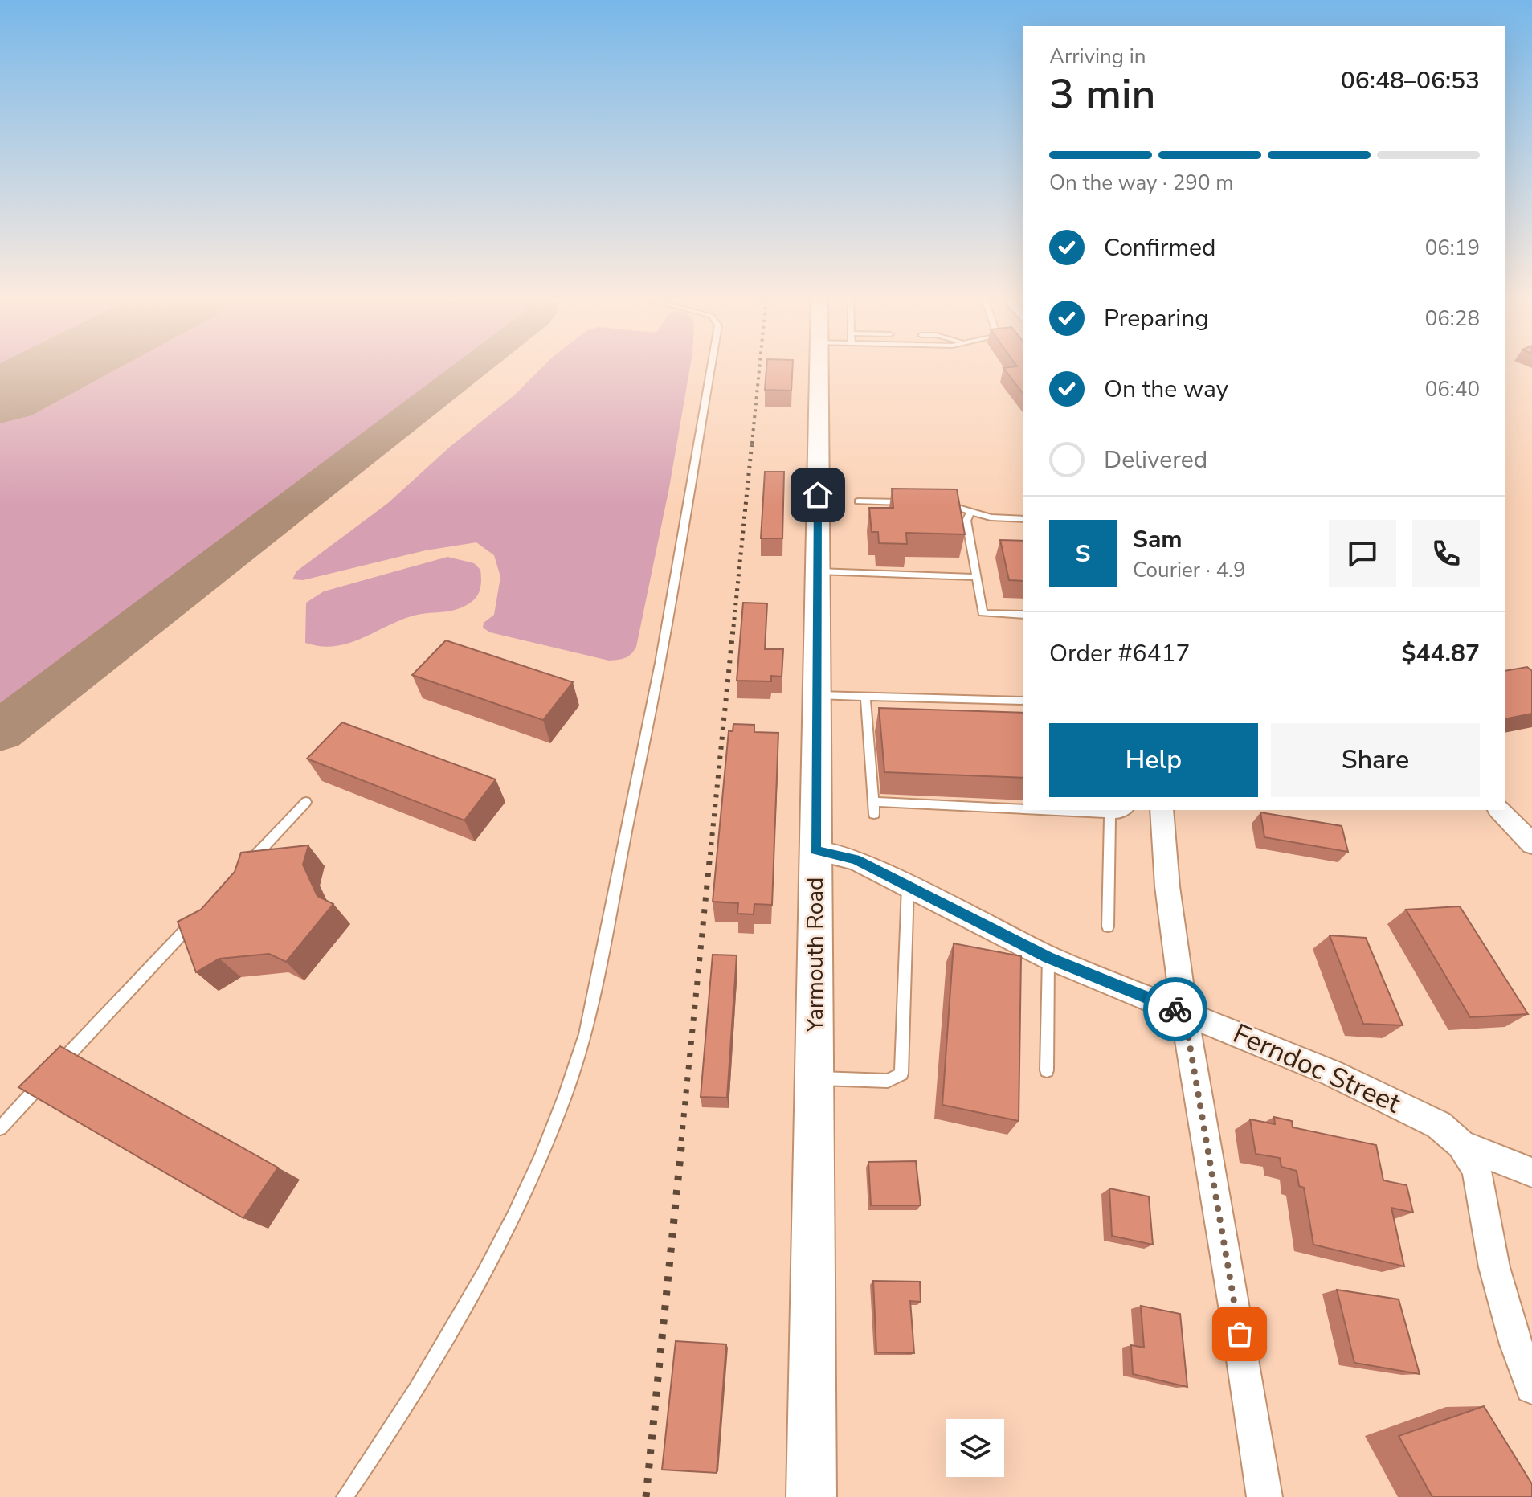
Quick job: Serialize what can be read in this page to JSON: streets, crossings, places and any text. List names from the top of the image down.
{
  "streets": {
    "main road": ["Yarmouth Road"],
    "street": ["Ferndoc Street"]
  },
  "crossings": [
    ["Yarmouth Road", "Ferndoc Street"]
  ],
  "page": {
    "heading": ["3 min", "Arriving in", "06:48–06:53"],
    "panel": [
      "Sam",
      "Courier · 4.9",
      "Order #6417",
      "$44.87"
    ],
    "bar": "On the way · 290 m",
    "list": [
      ["Confirmed", "06:19"],
      ["Preparing", "06:28"],
      ["On the way", "06:40"],
      "Delivered"
    ],
    "round": "S",
    "buttons": ["Help", "Share"]
  }
}
